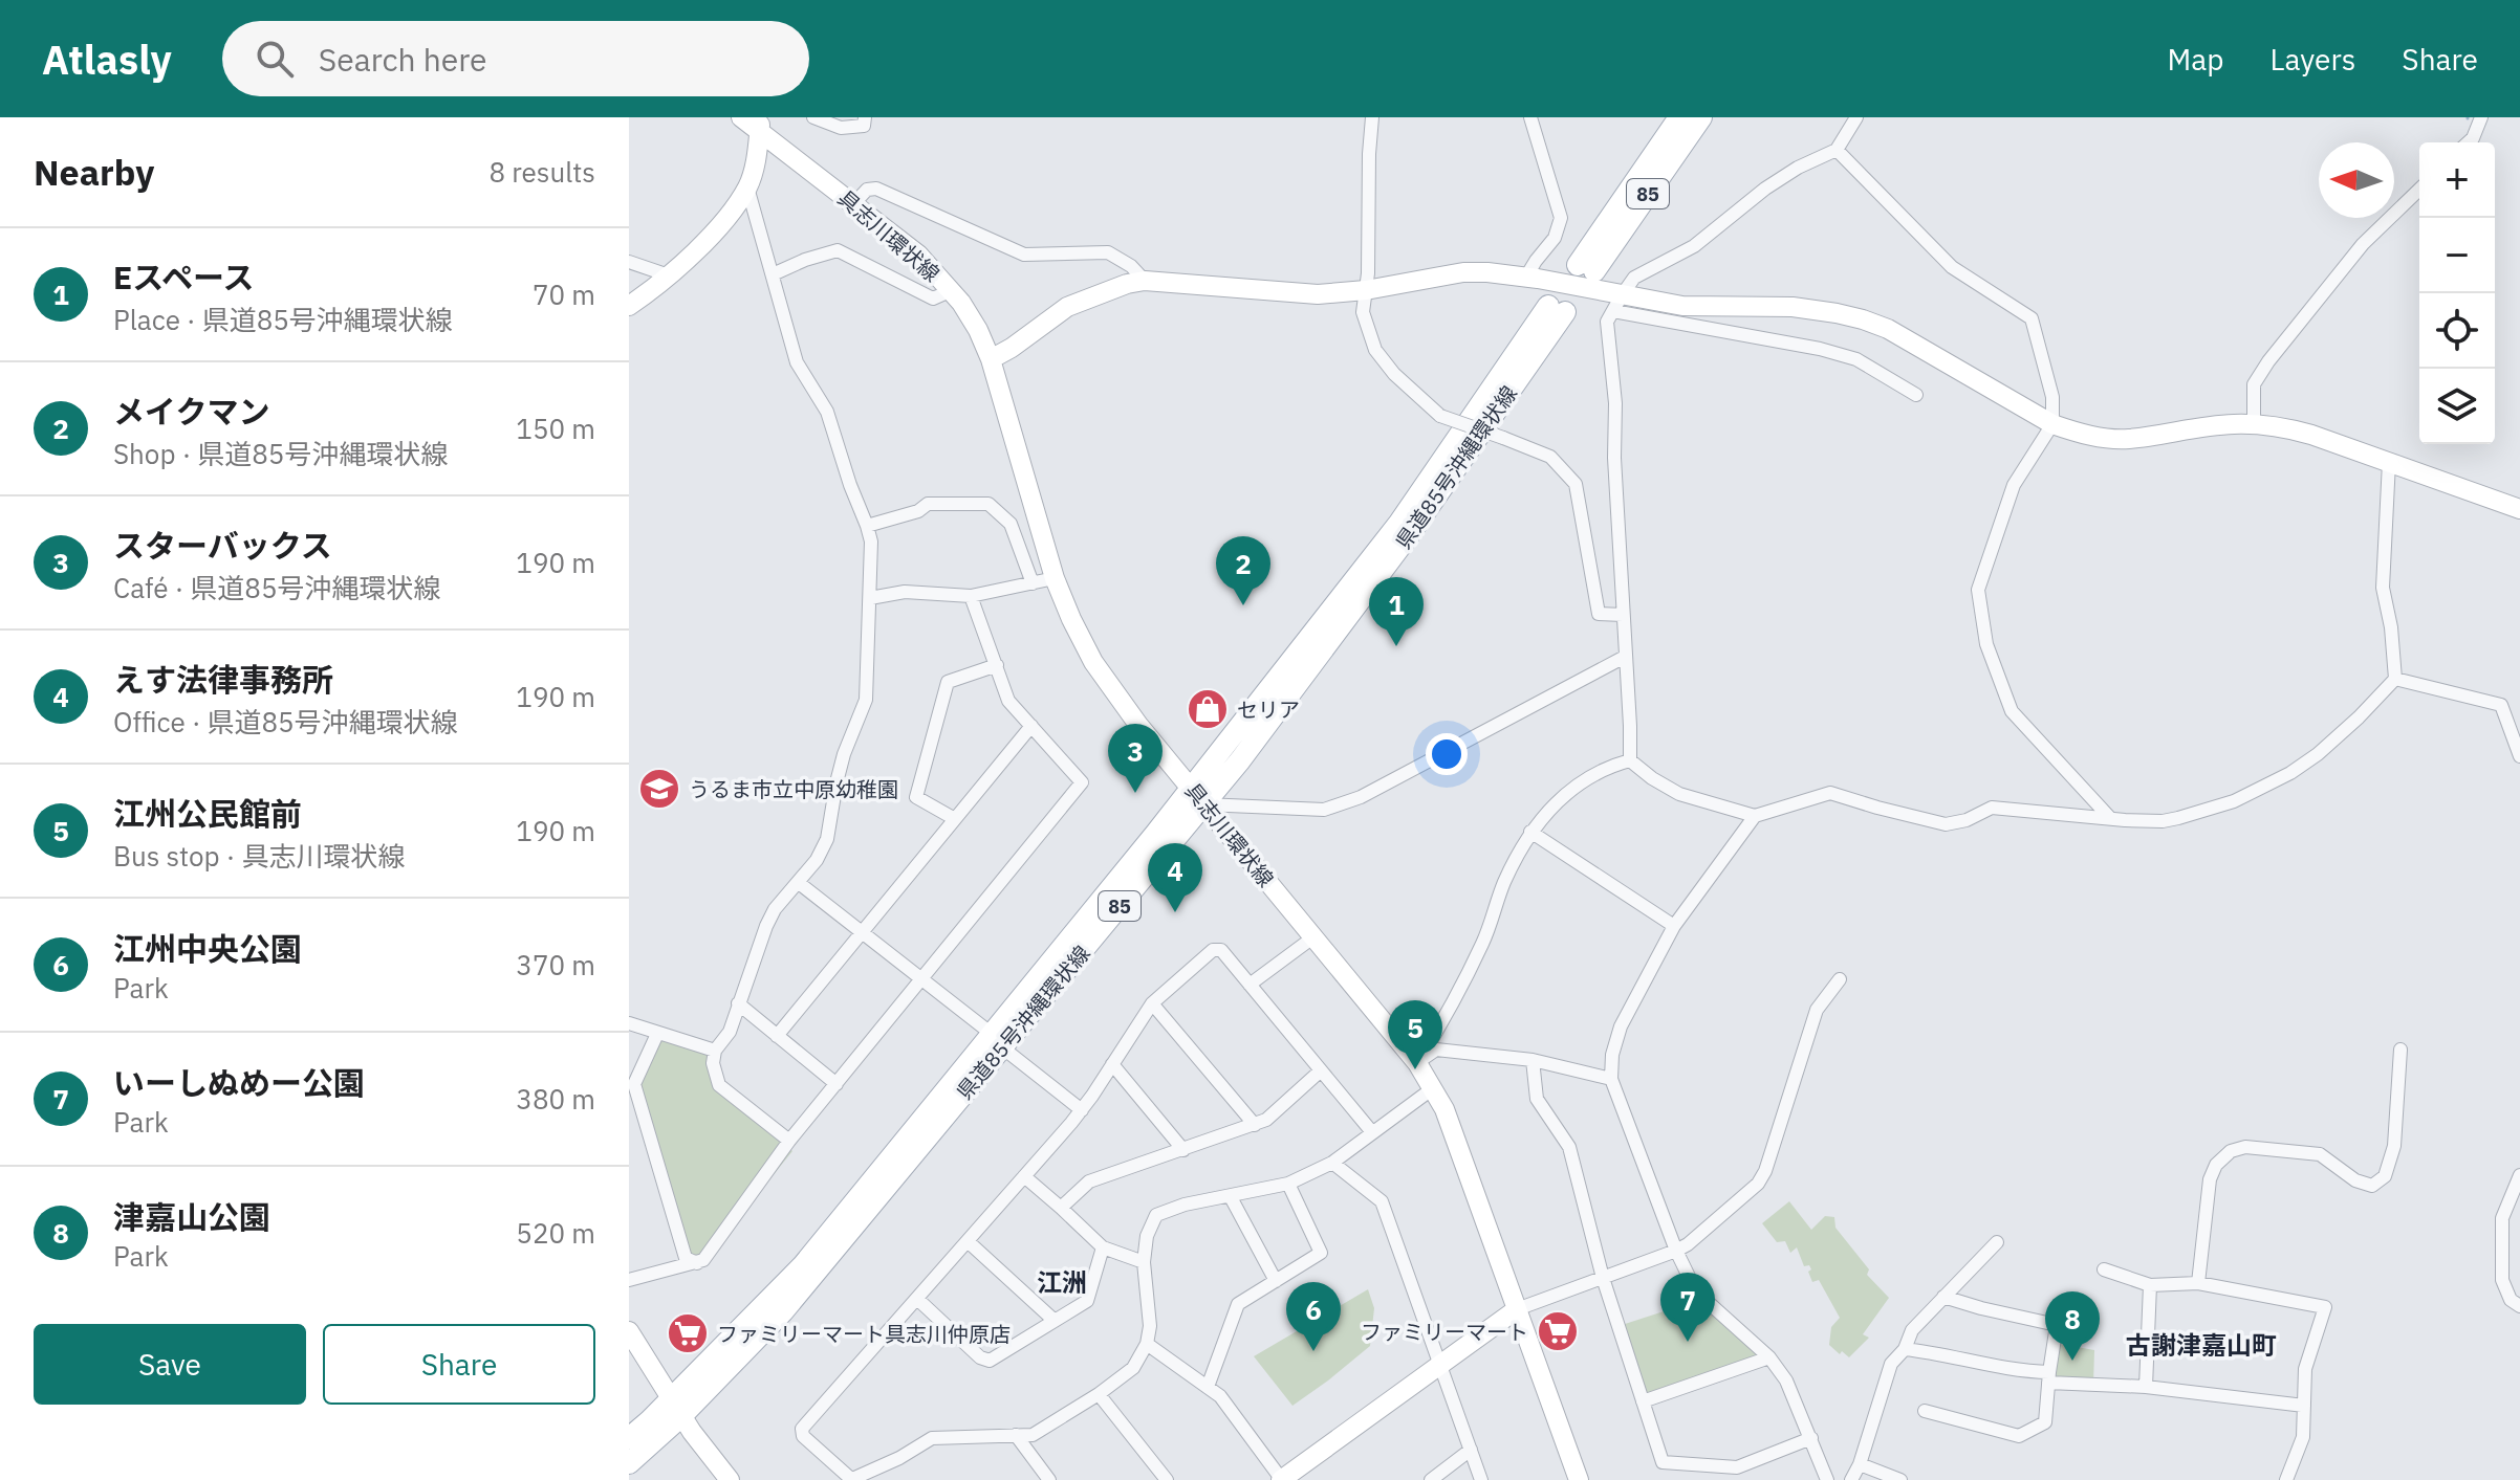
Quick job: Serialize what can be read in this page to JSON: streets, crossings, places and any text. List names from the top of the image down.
{
  "streets": {
    "main road": ["85", "県道85号沖縄環状線"],
    "street": ["具志川環状線"]
  },
  "crossings": [
    ["具志川環状線", "県道85号沖縄環状線"]
  ],
  "districts": ["江洲", "古謝津嘉山町"],
  "places": {
    "shop": ["セリア"],
    "school or university": ["うるま市立中原幼稚園"],
    "supermarket": ["ファミリーマート", "ファミリーマート具志川仲原店"]
  },
  "north": "left",
  "page": {
    "header": "Atlasly",
    "search": "Search here",
    "nav": ["Map", "Layers", "Share"],
    "heading": ["Nearby", "8 results"],
    "map_buttons": ["+", "−"],
    "list": [
      {
        "mark": "1",
        "name": "Eスペース",
        "note": "Place · 県道85号沖縄環状線",
        "value": "70 m"
      },
      {
        "mark": "2",
        "name": "メイクマン",
        "note": "Shop · 県道85号沖縄環状線",
        "value": "150 m"
      },
      {
        "mark": "3",
        "name": "スターバックス",
        "note": "Café · 県道85号沖縄環状線",
        "value": "190 m"
      },
      {
        "mark": "4",
        "name": "えす法律事務所",
        "note": "Office · 県道85号沖縄環状線",
        "value": "190 m"
      },
      {
        "mark": "5",
        "name": "江州公民館前",
        "note": "Bus stop · 具志川環状線",
        "value": "190 m"
      },
      {
        "mark": "6",
        "name": "江州中央公園",
        "note": "Park",
        "value": "370 m"
      },
      {
        "mark": "7",
        "name": "いーしぬめー公園",
        "note": "Park",
        "value": "380 m"
      },
      {
        "mark": "8",
        "name": "津嘉山公園",
        "note": "Park",
        "value": "520 m"
      }
    ],
    "pins": [
      "2",
      "1",
      "3",
      "4",
      "5",
      "7",
      "6",
      "8"
    ],
    "buttons": ["Save", "Share"]
  }
}
